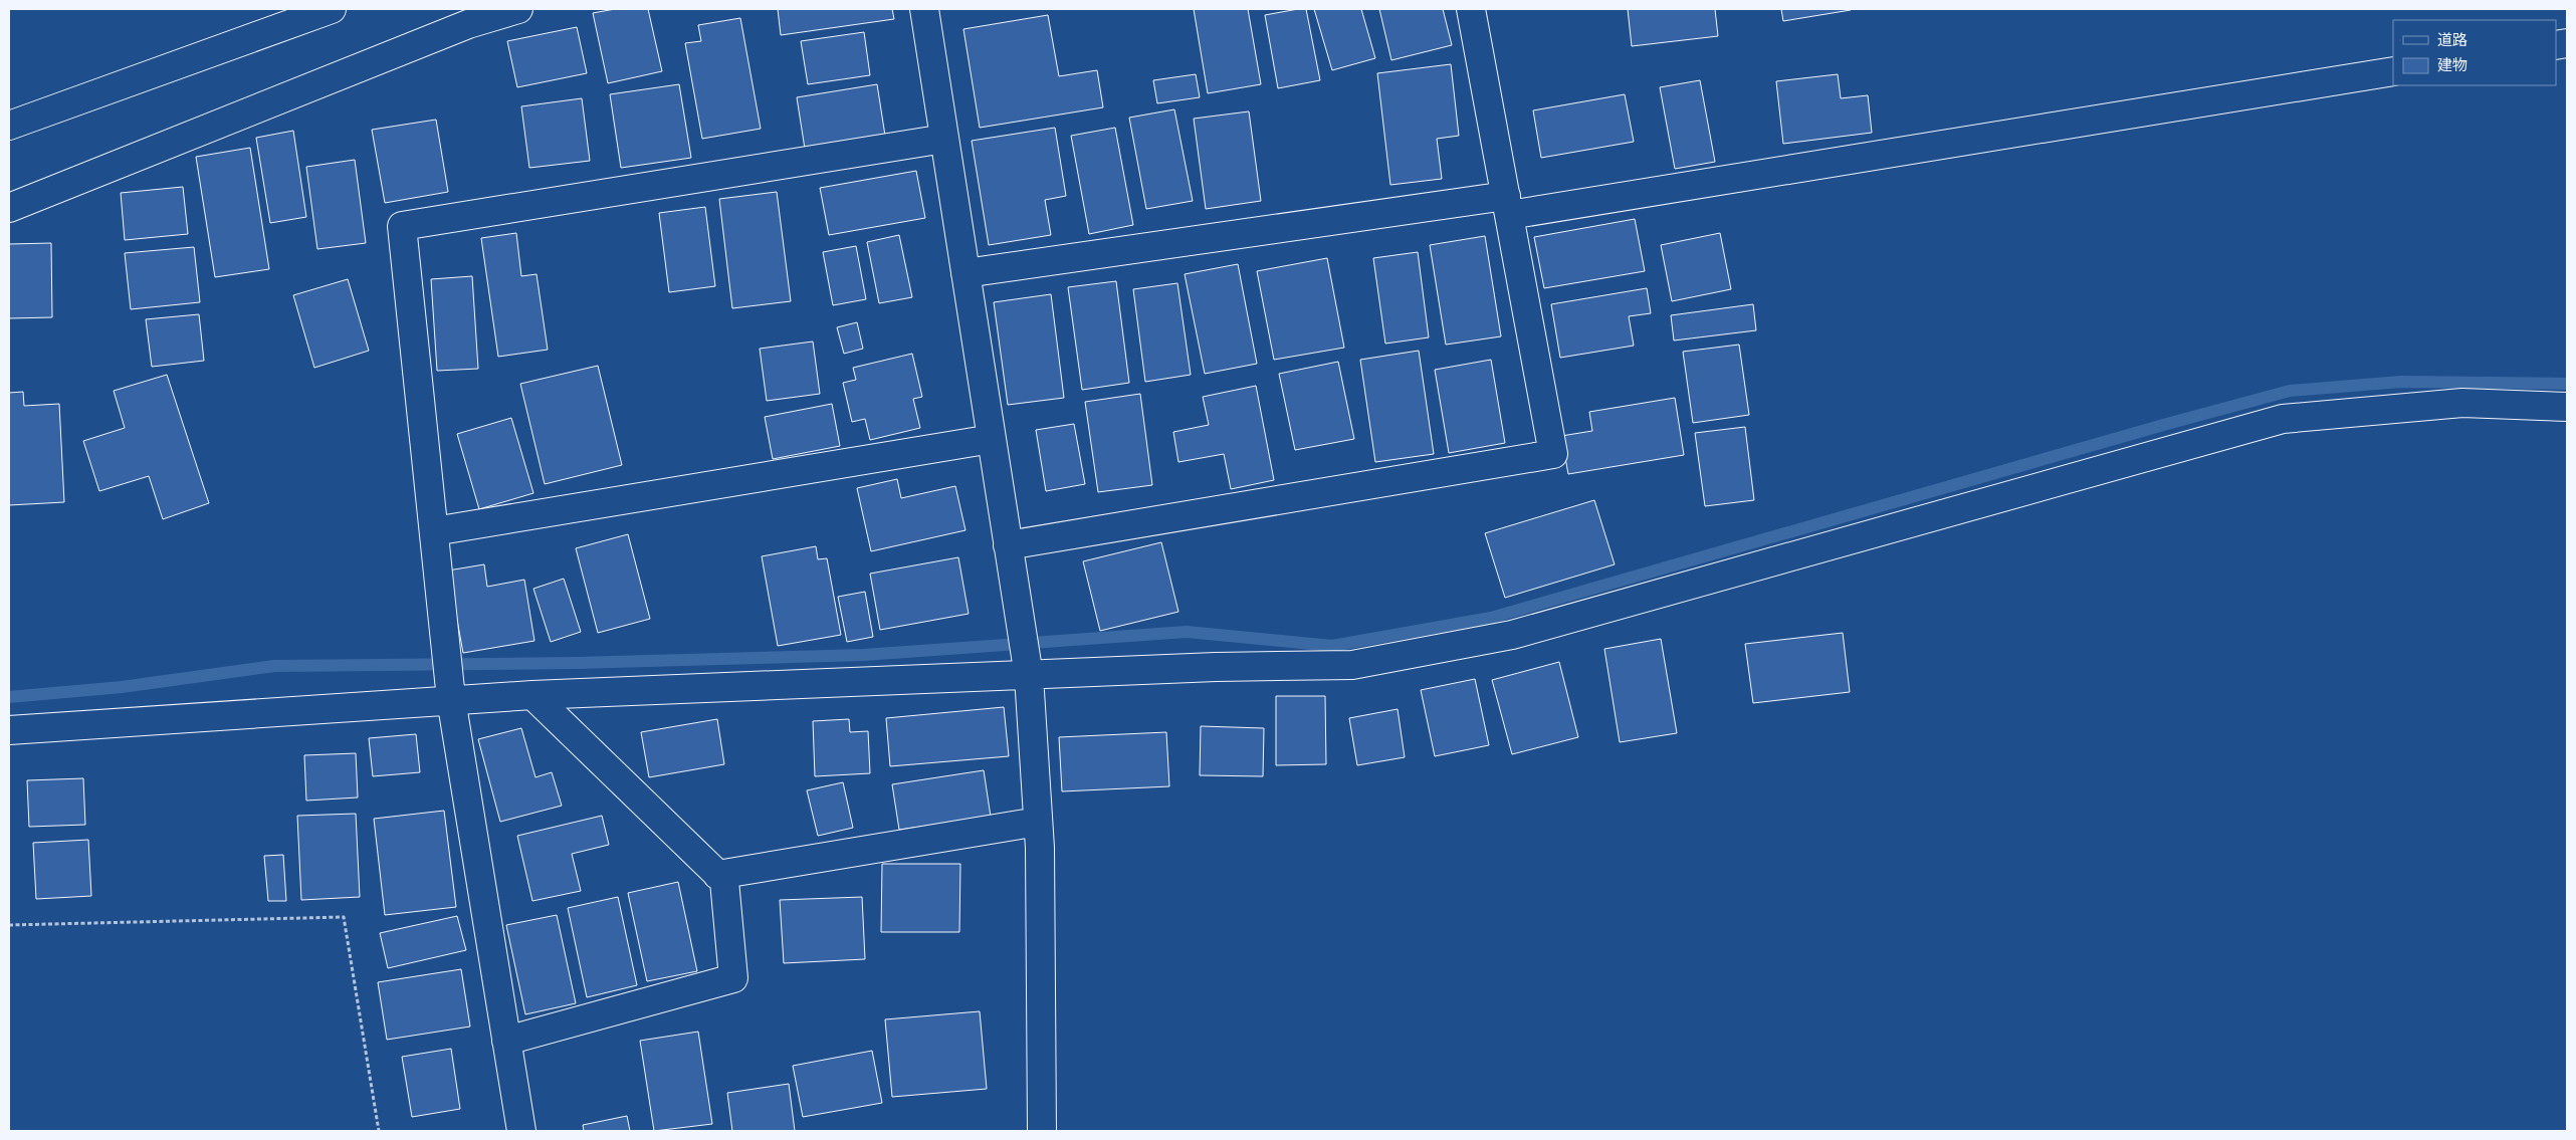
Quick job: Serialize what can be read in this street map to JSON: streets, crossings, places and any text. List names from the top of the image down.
{
  "legend": ["道路", "建物"]
}
